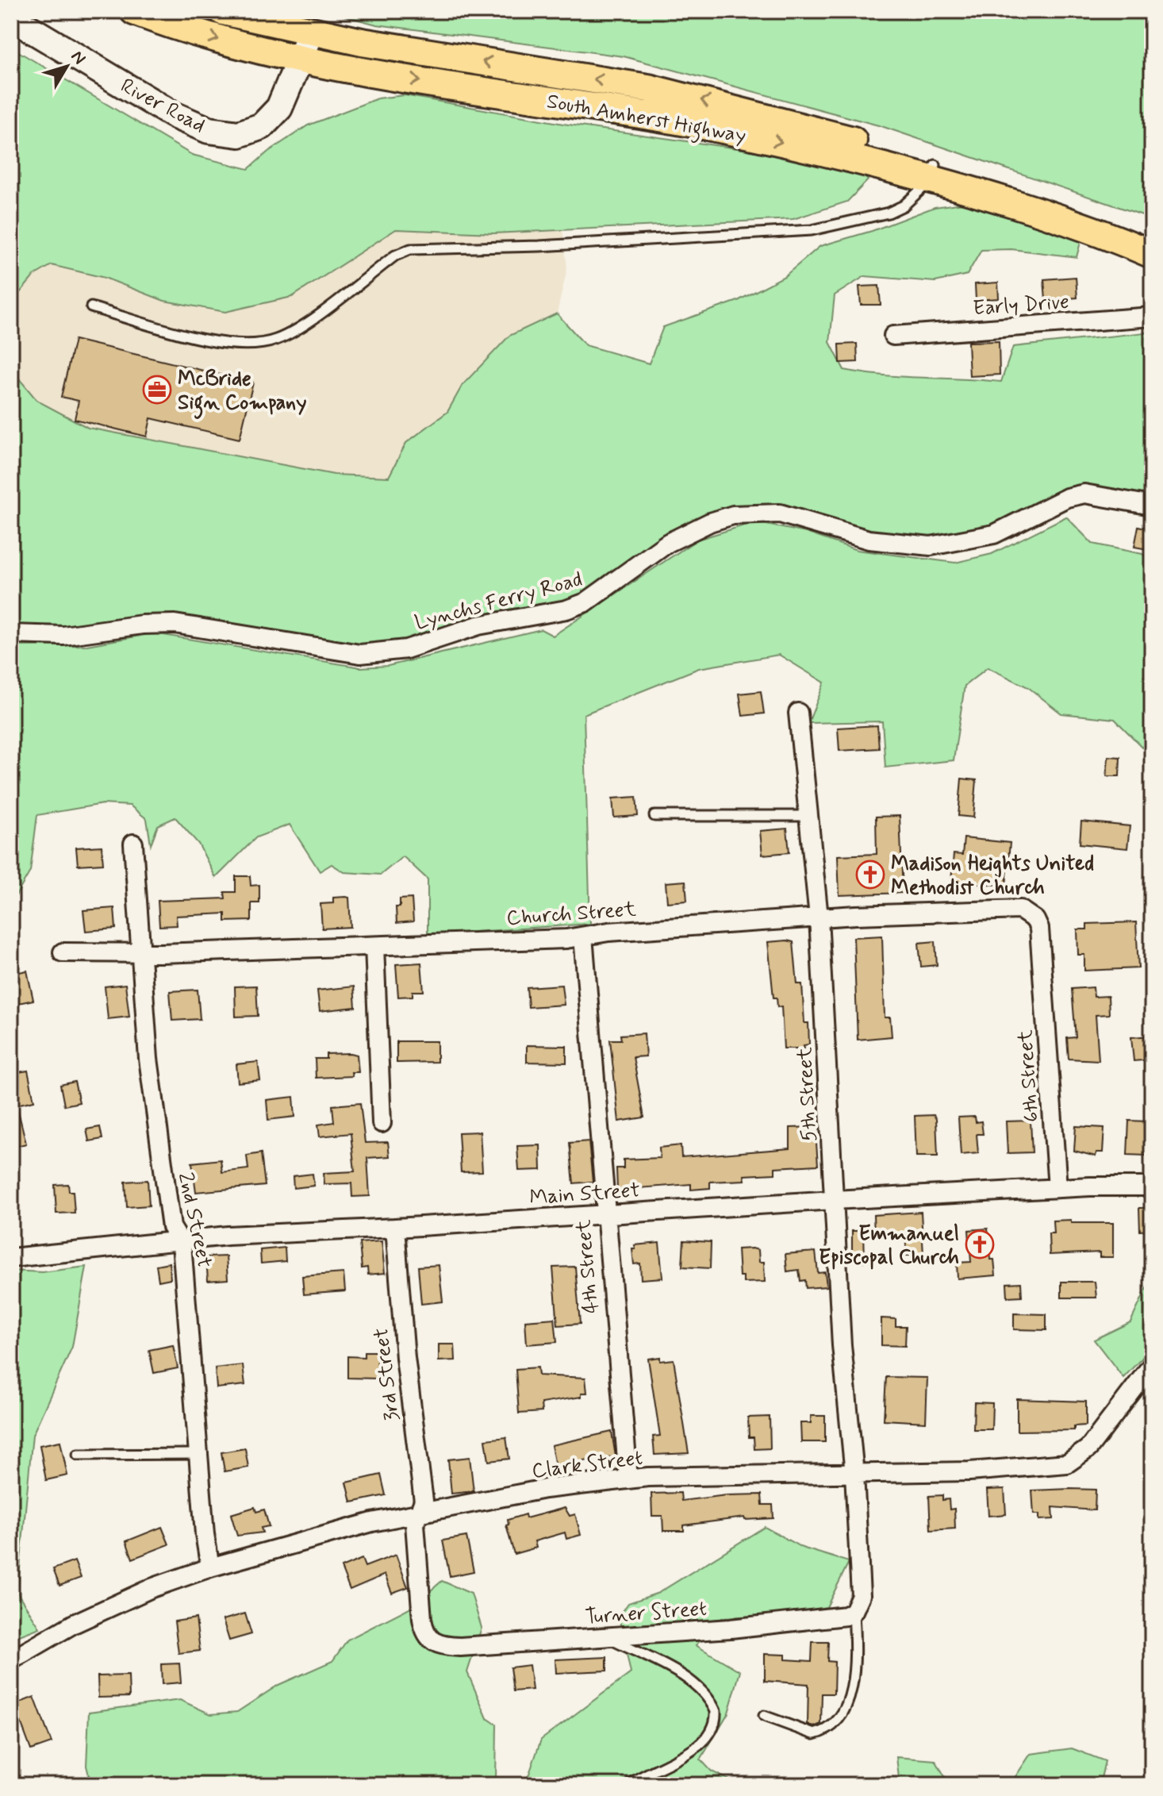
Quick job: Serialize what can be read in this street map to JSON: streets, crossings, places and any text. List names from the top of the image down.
{
  "streets": {
    "main road": ["South Amherst Highway"],
    "street": [
      "River Road",
      "Early Drive",
      "Lynchs Ferry Road",
      "Church Street",
      "6th Street",
      "5th Street",
      "Main Street",
      "2nd Street",
      "4th Street",
      "3rd Street",
      "Clark Street",
      "Turner Street"
    ]
  },
  "crossings": [
    ["River Road", "South Amherst Highway"],
    ["Church Street", "6th Street"],
    ["Church Street", "5th Street"],
    ["Church Street", "2nd Street"],
    ["Church Street", "4th Street"],
    ["6th Street", "Main Street"],
    ["5th Street", "Main Street"],
    ["5th Street", "Clark Street"],
    ["Main Street", "2nd Street"],
    ["Main Street", "4th Street"],
    ["Main Street", "3rd Street"],
    ["2nd Street", "Clark Street"],
    ["4th Street", "Clark Street"],
    ["3rd Street", "Clark Street"],
    ["3rd Street", "Turner Street"],
    ["Clark Street", "Turner Street"]
  ],
  "places": {
    "office": ["McBride Sign Company"],
    "church": ["Madison Heights United Methodist Church", "Emmanuel Episcopal Church"]
  },
  "north": "top right"
}
